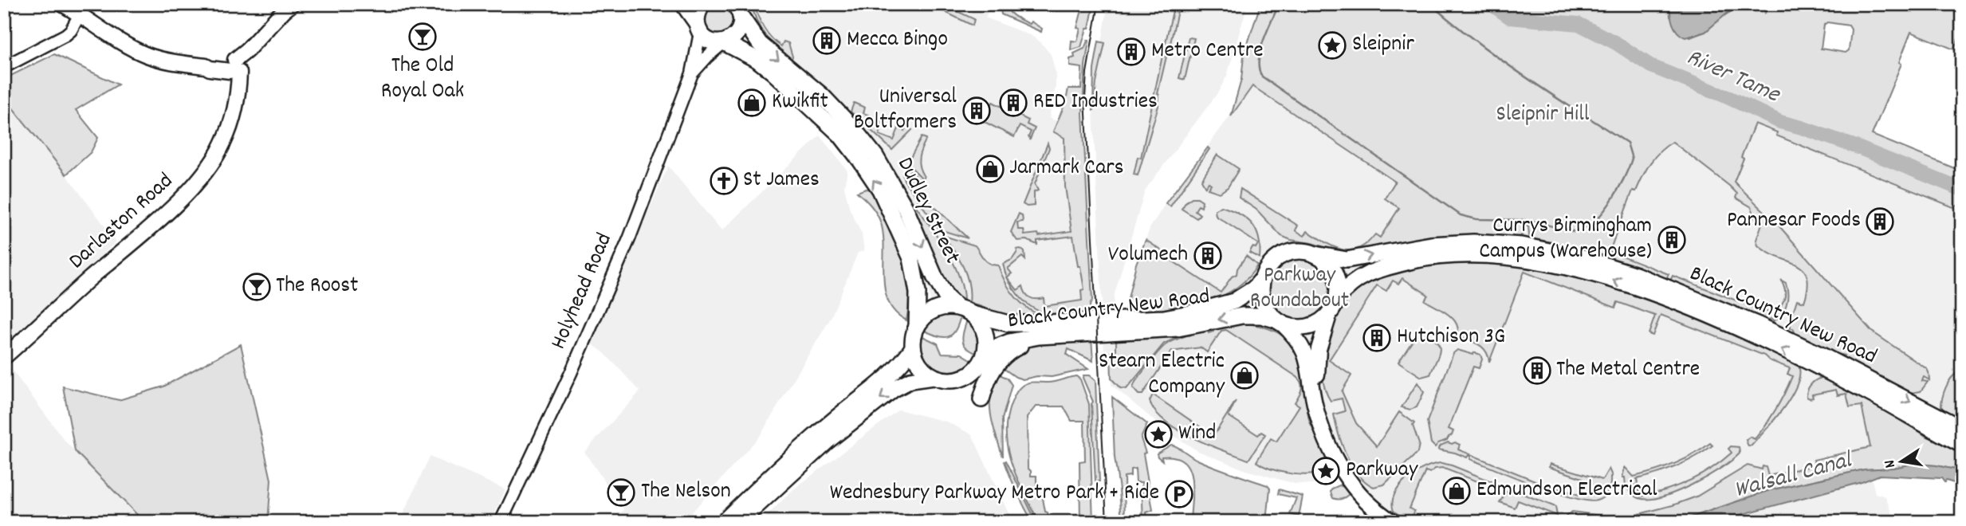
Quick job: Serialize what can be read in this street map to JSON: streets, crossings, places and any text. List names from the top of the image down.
{
  "streets": {
    "highway": ["Dudley Street", "Black Country New Road"],
    "main road": ["Darlaston Road"],
    "street": ["Holyhead Road"]
  },
  "crossings": [
    ["Dudley Street", "Holyhead Road"],
    ["Dudley Street", "Black Country New Road"]
  ],
  "water": ["River Tame", "Walsall Canal"],
  "parks": ["Sleipnir Hill", "Parkway Roundabout"],
  "places": {
    "bar": ["The Old Royal Oak", "The Roost", "The Nelson"],
    "building": [
      "Mecca Bingo",
      "Metro Centre",
      "RED Industries",
      "Universal Boltformers",
      "Pannesar Foods",
      "Currys Birmingham Campus (Warehouse)",
      "Volumech",
      "Hutchison 3G",
      "The Metal Centre"
    ],
    "place": ["Sleipnir", "Wind", "Parkway"],
    "shop": [
      "Kwikfit",
      "Jarmark Cars",
      "Stearn Electric Company",
      "Edmundson Electrical"
    ],
    "church": ["St James"],
    "parking": ["Wednesbury Parkway Metro Park + Ride"]
  },
  "north": "left"
}
